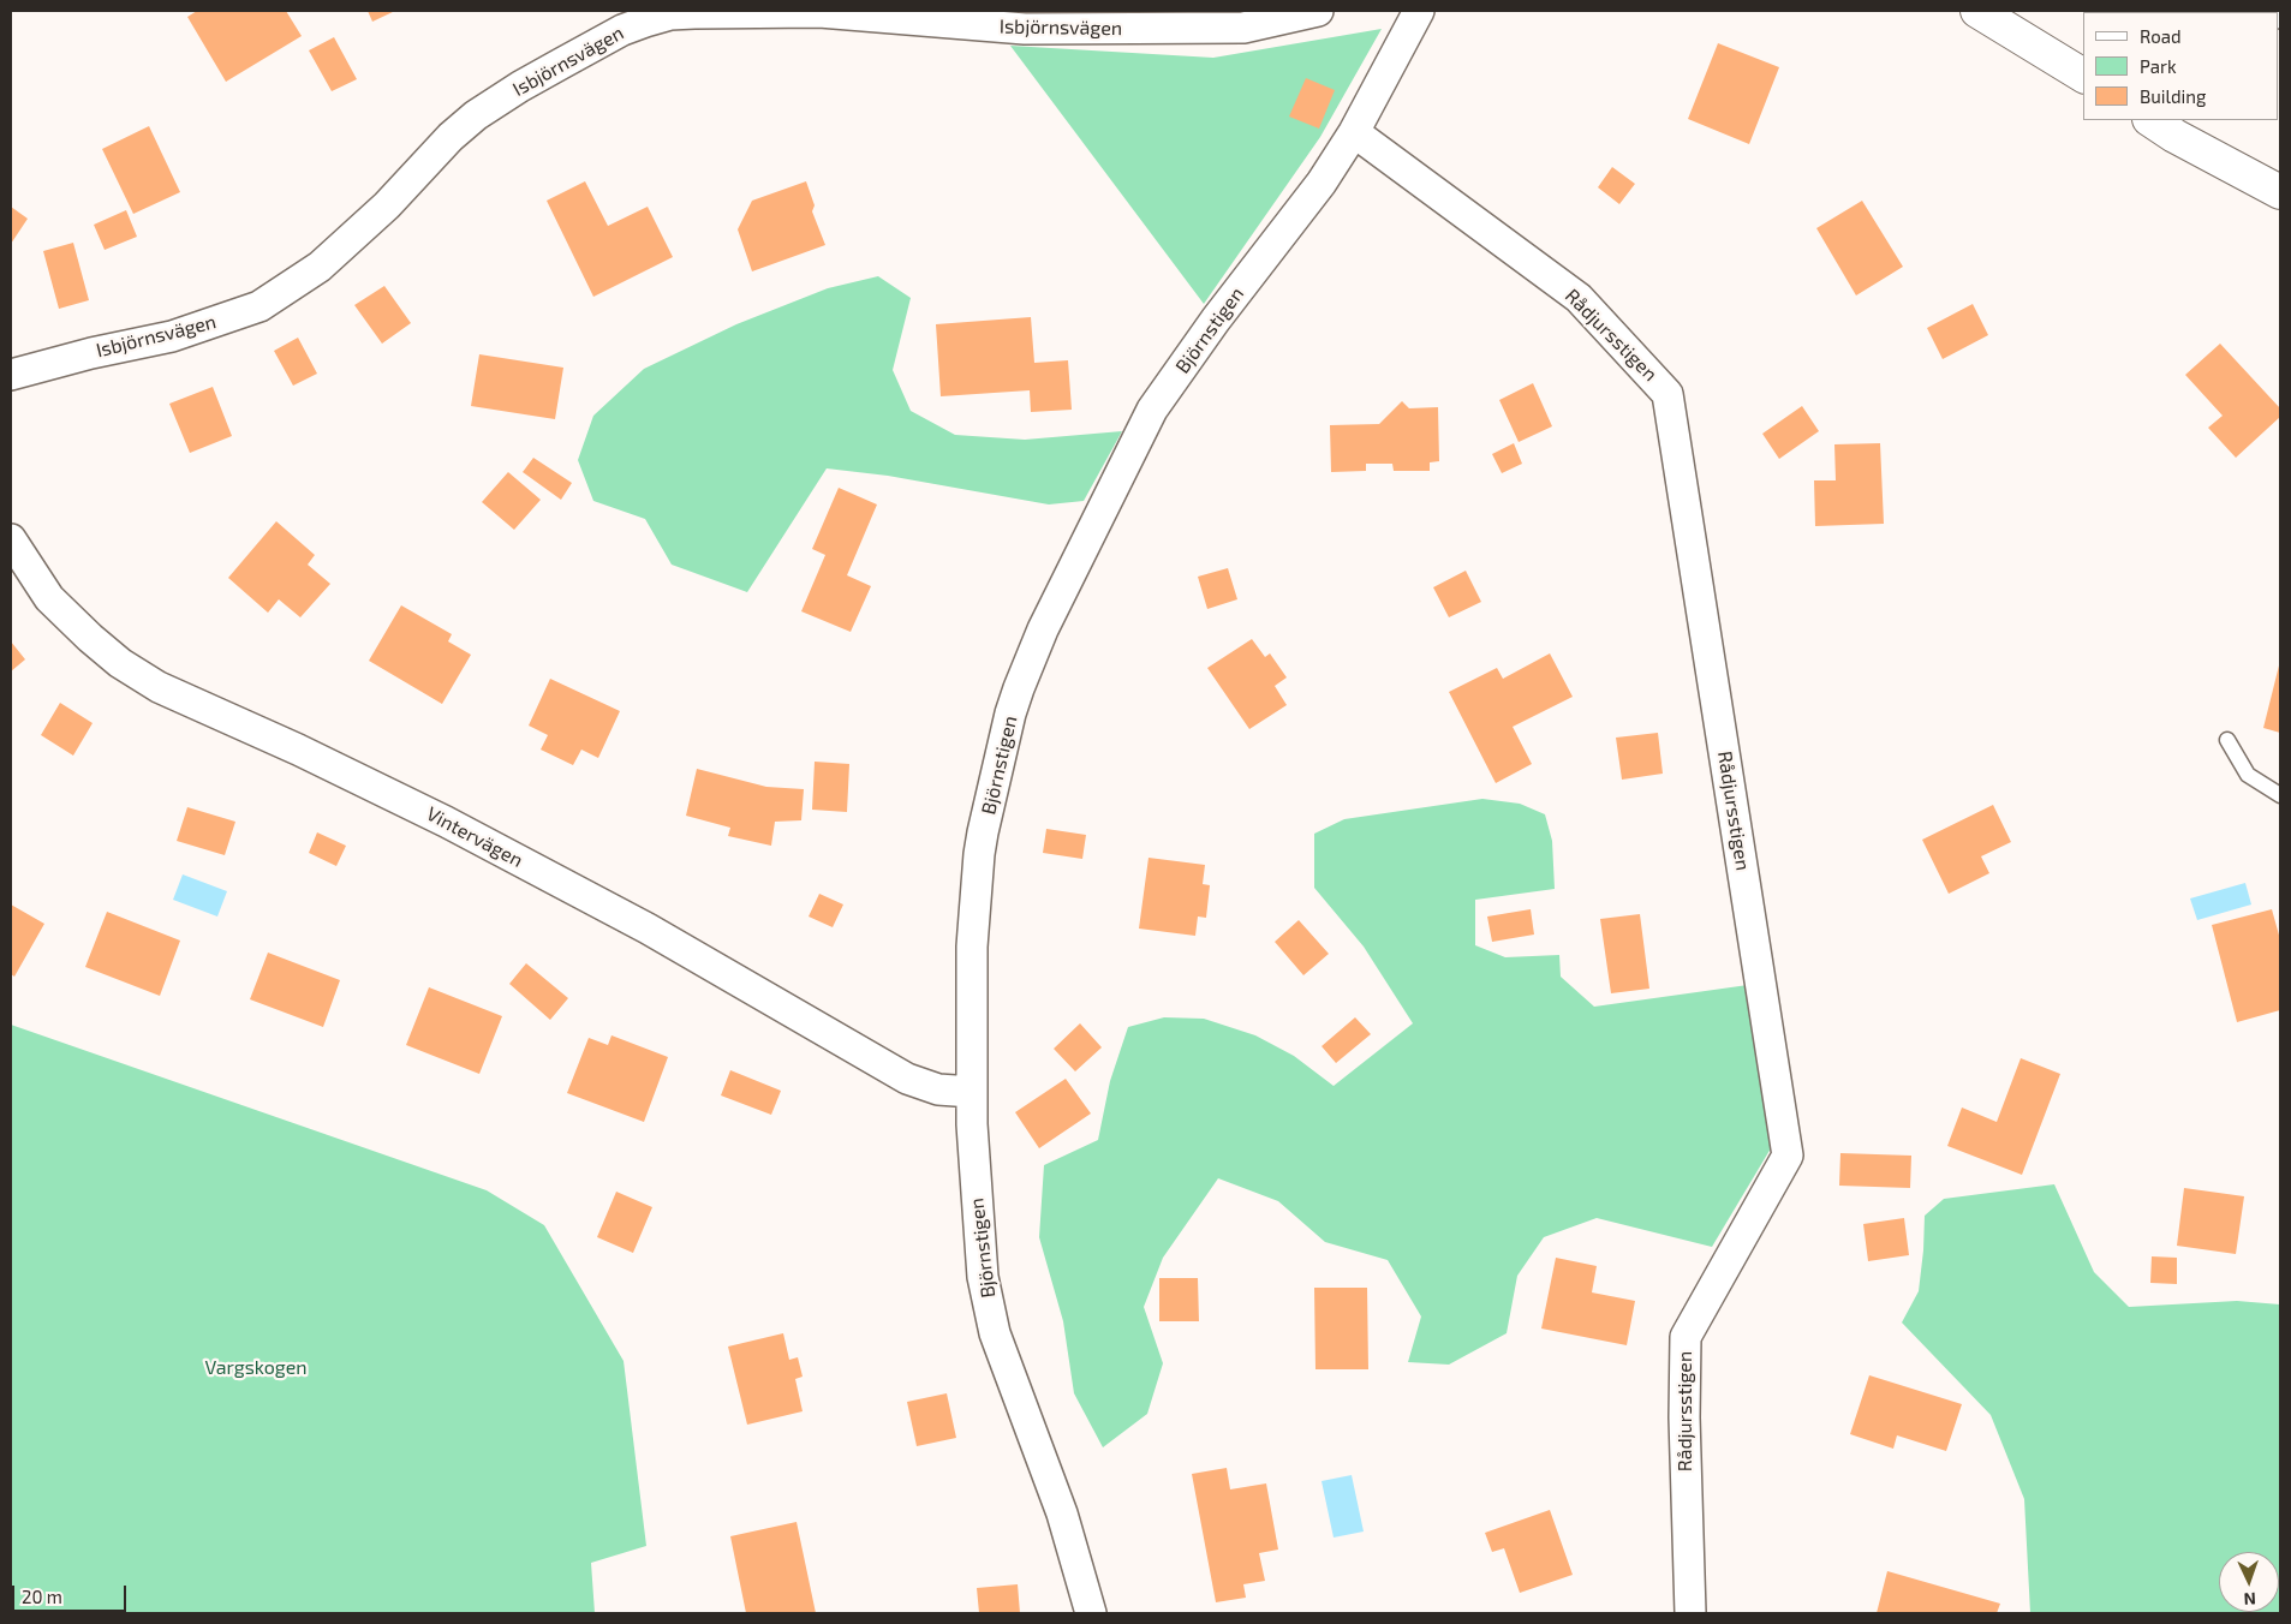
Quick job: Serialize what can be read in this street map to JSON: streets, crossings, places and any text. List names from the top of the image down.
{
  "streets": {
    "street": [
      "Isbjörnsvägen",
      "Björnstigen",
      "Rådjursstigen",
      "Vintervägen"
    ]
  },
  "crossings": [
    ["Björnstigen", "Rådjursstigen"],
    ["Björnstigen", "Vintervägen"]
  ],
  "parks": ["Vargskogen"],
  "legend": ["Road", "Park", "Building"],
  "scale_bar": "20 m",
  "north": "bottom"
}
